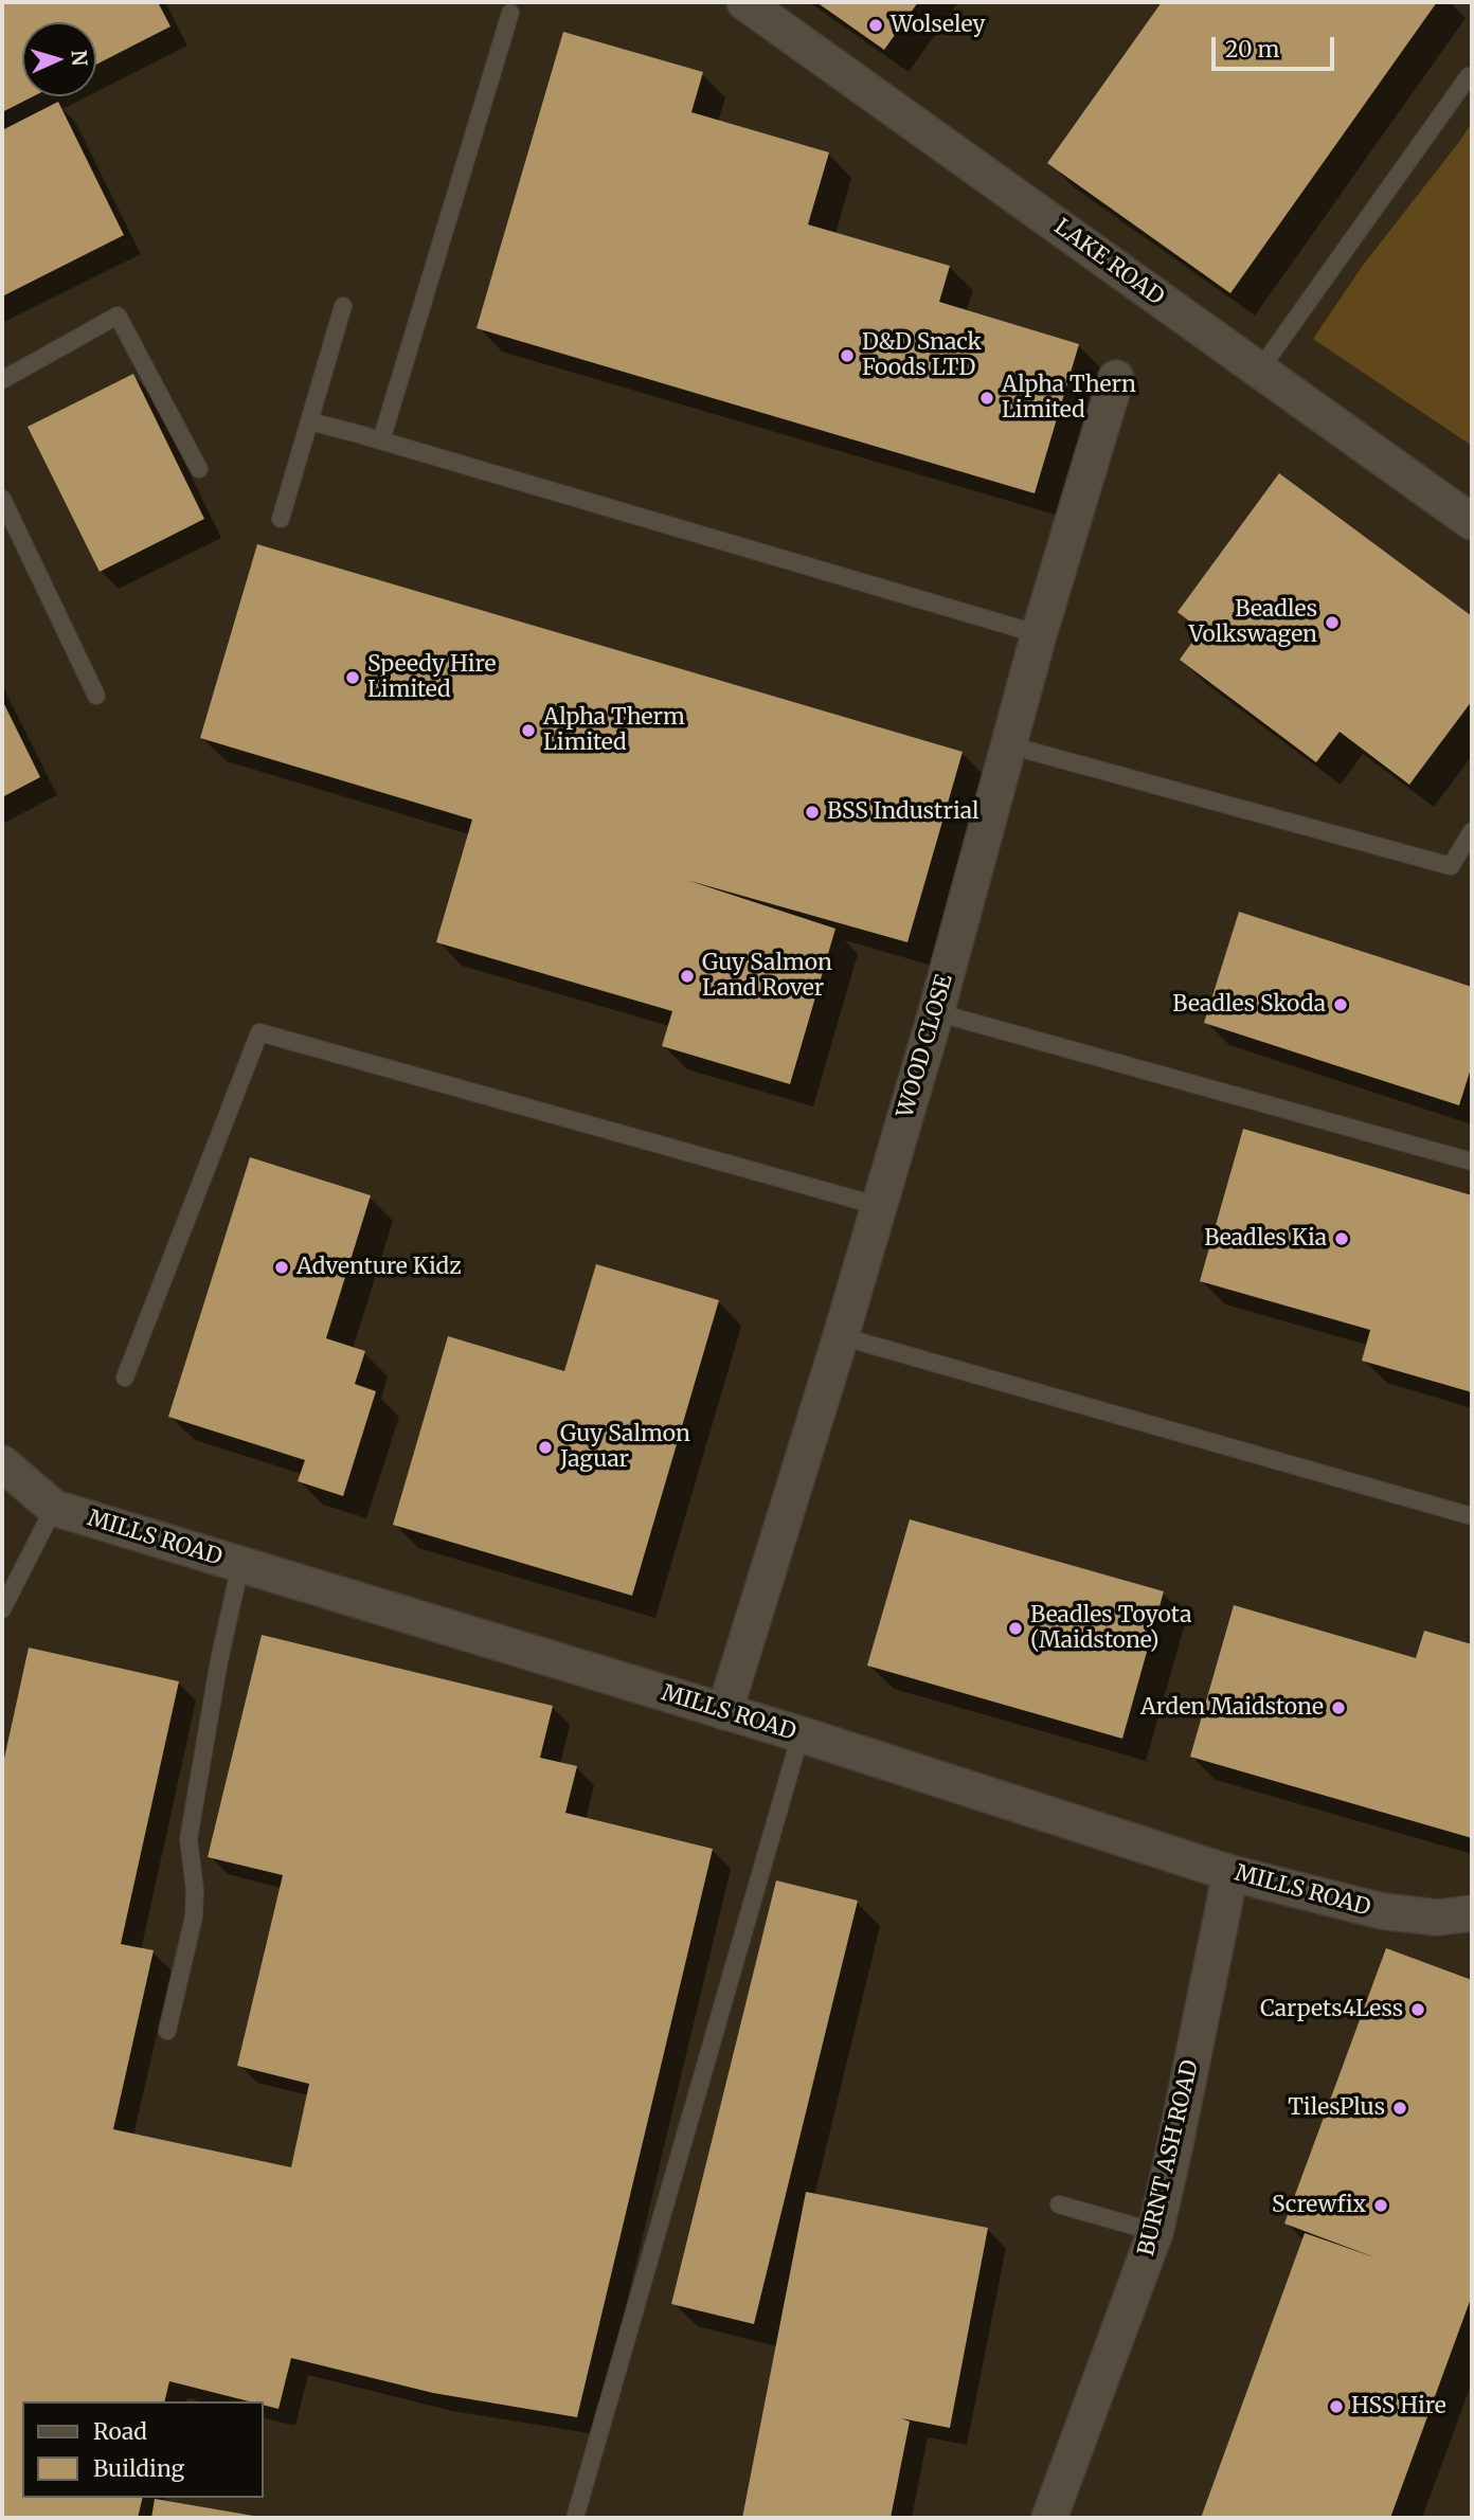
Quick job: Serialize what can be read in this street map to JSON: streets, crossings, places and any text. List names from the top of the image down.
{
  "streets": {
    "street": [
      "LAKE ROAD",
      "WOOD CLOSE",
      "MILLS ROAD",
      "BURNT ASH ROAD"
    ]
  },
  "crossings": [
    ["WOOD CLOSE", "MILLS ROAD"],
    ["MILLS ROAD", "BURNT ASH ROAD"]
  ],
  "places": [
    "Wolseley",
    "D&D Snack Foods LTD",
    "Alpha Thern Limited",
    "Beadles Volkswagen",
    "Speedy Hire Limited",
    "Alpha Therm Limited",
    "BSS Industrial",
    "Guy Salmon Land Rover",
    "Beadles Skoda",
    "Beadles Kia",
    "Adventure Kidz",
    "Guy Salmon Jaguar",
    "Beadles Toyota (Maidstone)",
    "Arden Maidstone",
    "Carpets4Less",
    "TilesPlus",
    "Screwfix",
    "HSS Hire"
  ],
  "legend": ["Road", "Building"],
  "scale_bar": "20 m",
  "north": "right"
}
